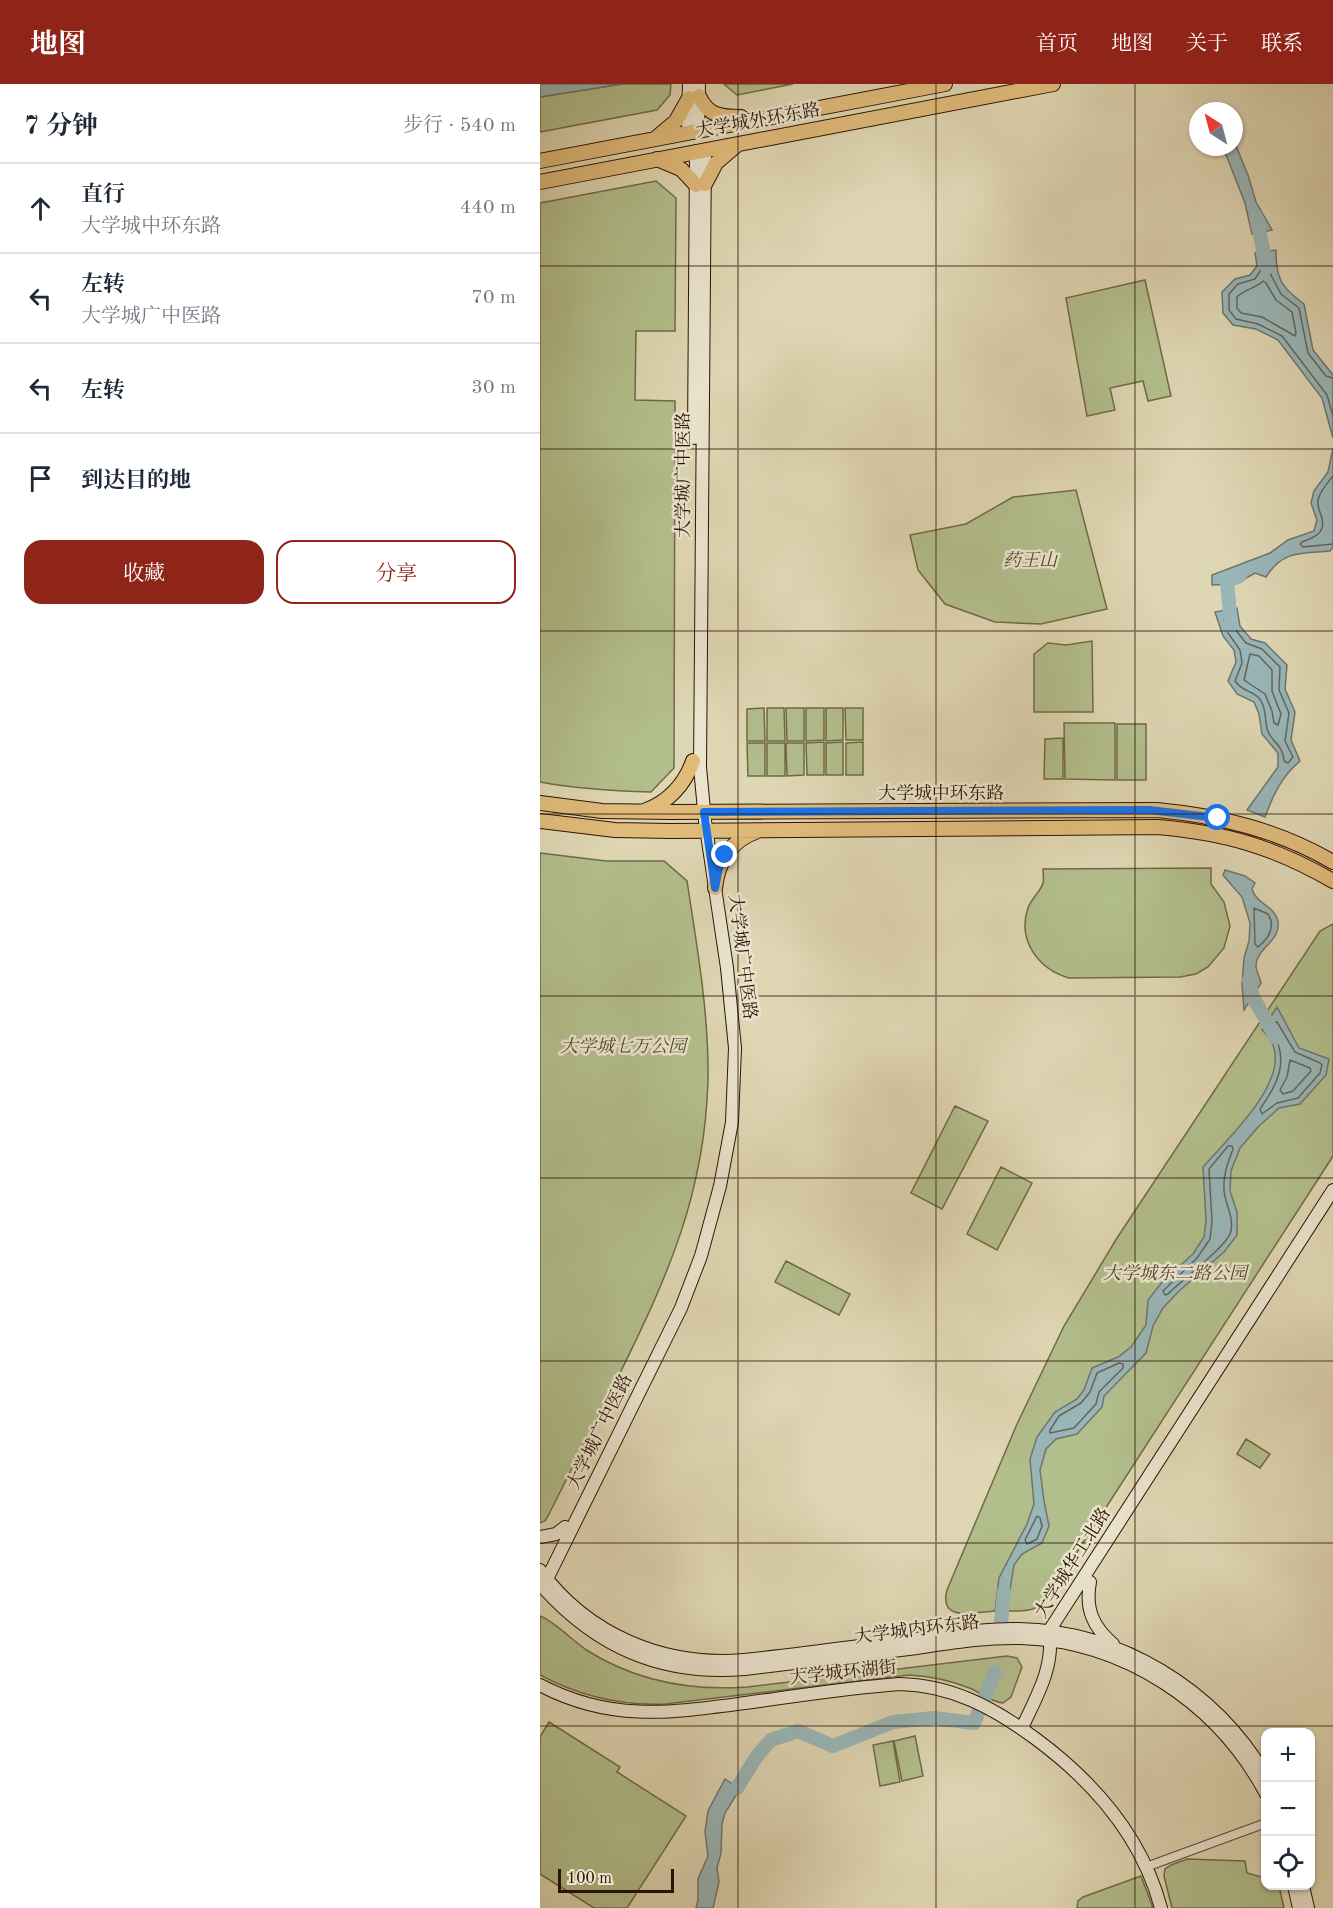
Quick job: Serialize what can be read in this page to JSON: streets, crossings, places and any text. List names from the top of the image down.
{
  "streets": {
    "main road": [
      "大学城外环东路",
      "大学城广中医路",
      "大学城中环东路",
      "大学城华工北路",
      "大学城内环东路",
      "大学城环湖街"
    ]
  },
  "crossings": [
    ["大学城外环东路", "大学城广中医路"],
    ["大学城广中医路", "大学城中环东路"],
    ["大学城广中医路", "大学城内环东路"],
    ["大学城华工北路", "大学城内环东路"]
  ],
  "parks": ["药王山", "大学城七万公园", "大学城东二路公园"],
  "scale_bar": "100 m",
  "north": "top left",
  "page": {
    "header": "地图",
    "nav": [
      "首页",
      "地图",
      "关于",
      "联系"
    ],
    "heading": ["7 分钟", "步行 · 540 m"],
    "list": [
      ["直行", "大学城中环东路", "440 m"],
      ["左转", "大学城广中医路", "70 m"],
      ["左转", "30 m"],
      "到达目的地"
    ],
    "buttons": ["收藏", "分享"],
    "map_buttons": ["+", "−"],
    "scale": "100 m"
  }
}
